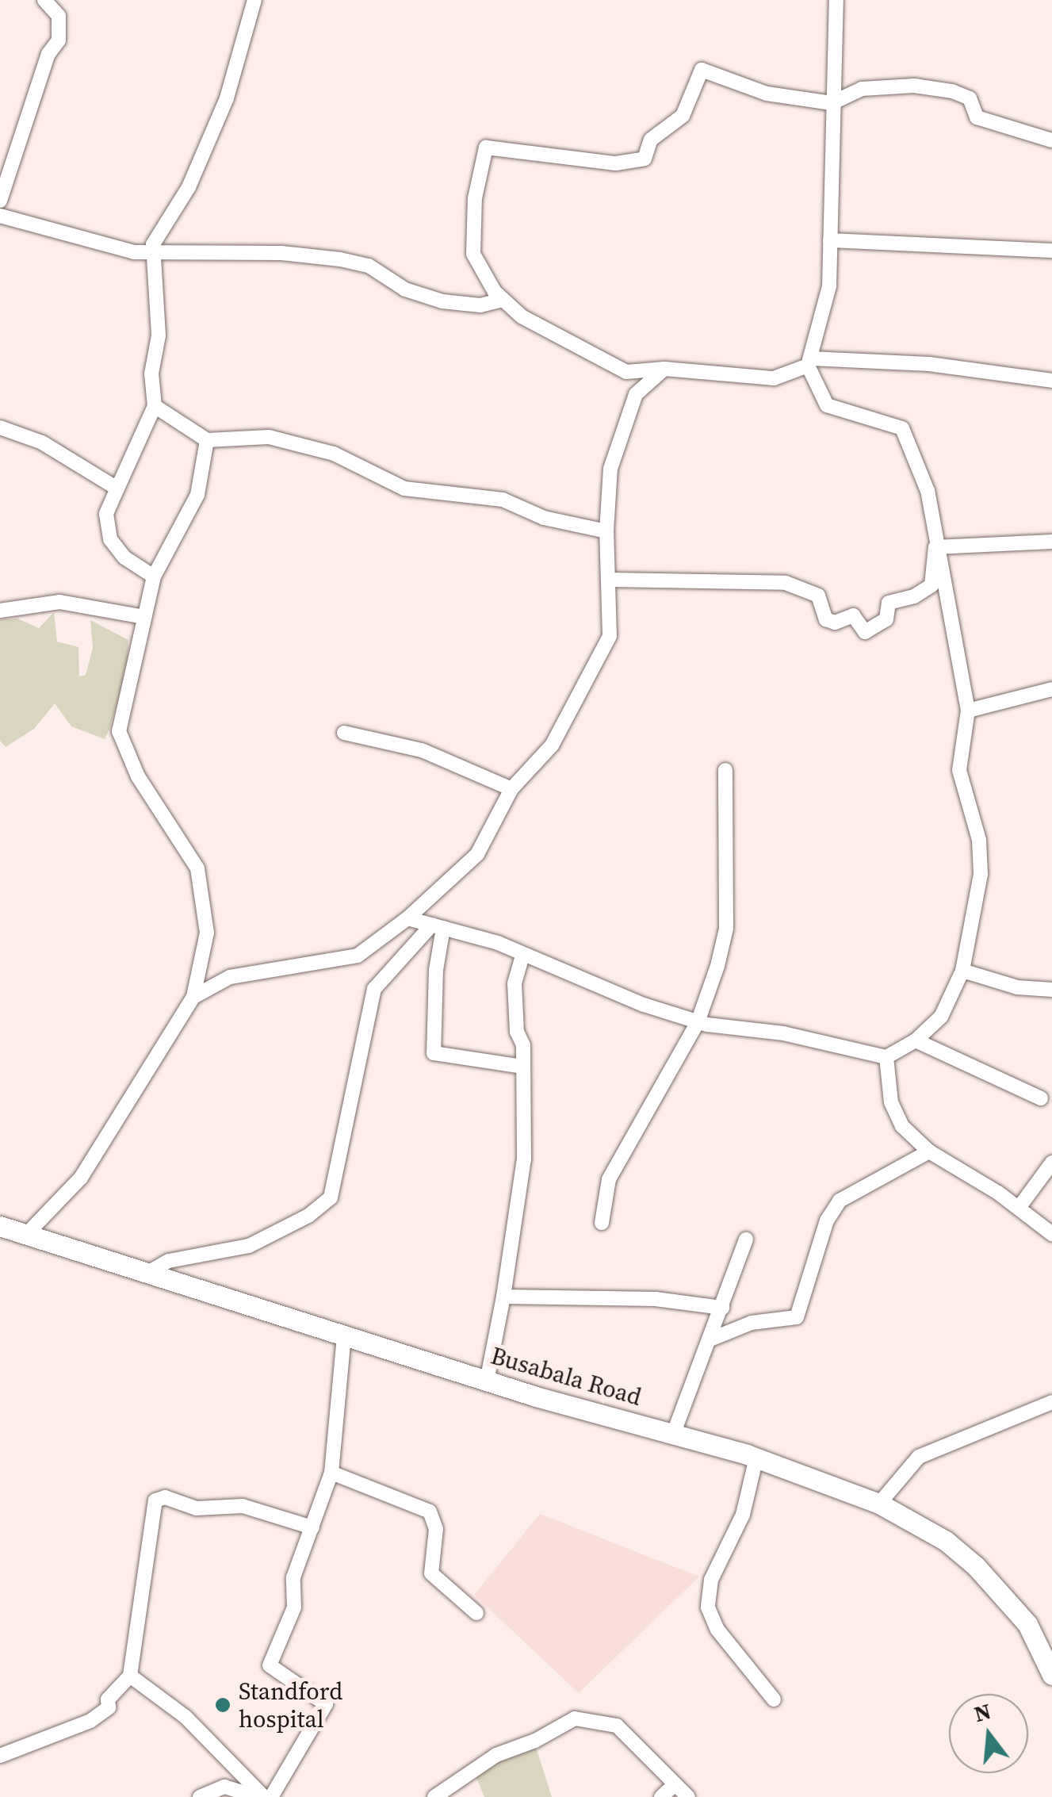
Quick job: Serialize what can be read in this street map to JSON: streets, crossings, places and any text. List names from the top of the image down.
{
  "streets": {
    "street": ["Busabala Road"]
  },
  "places": ["Standford hospital"],
  "north": "top"
}
